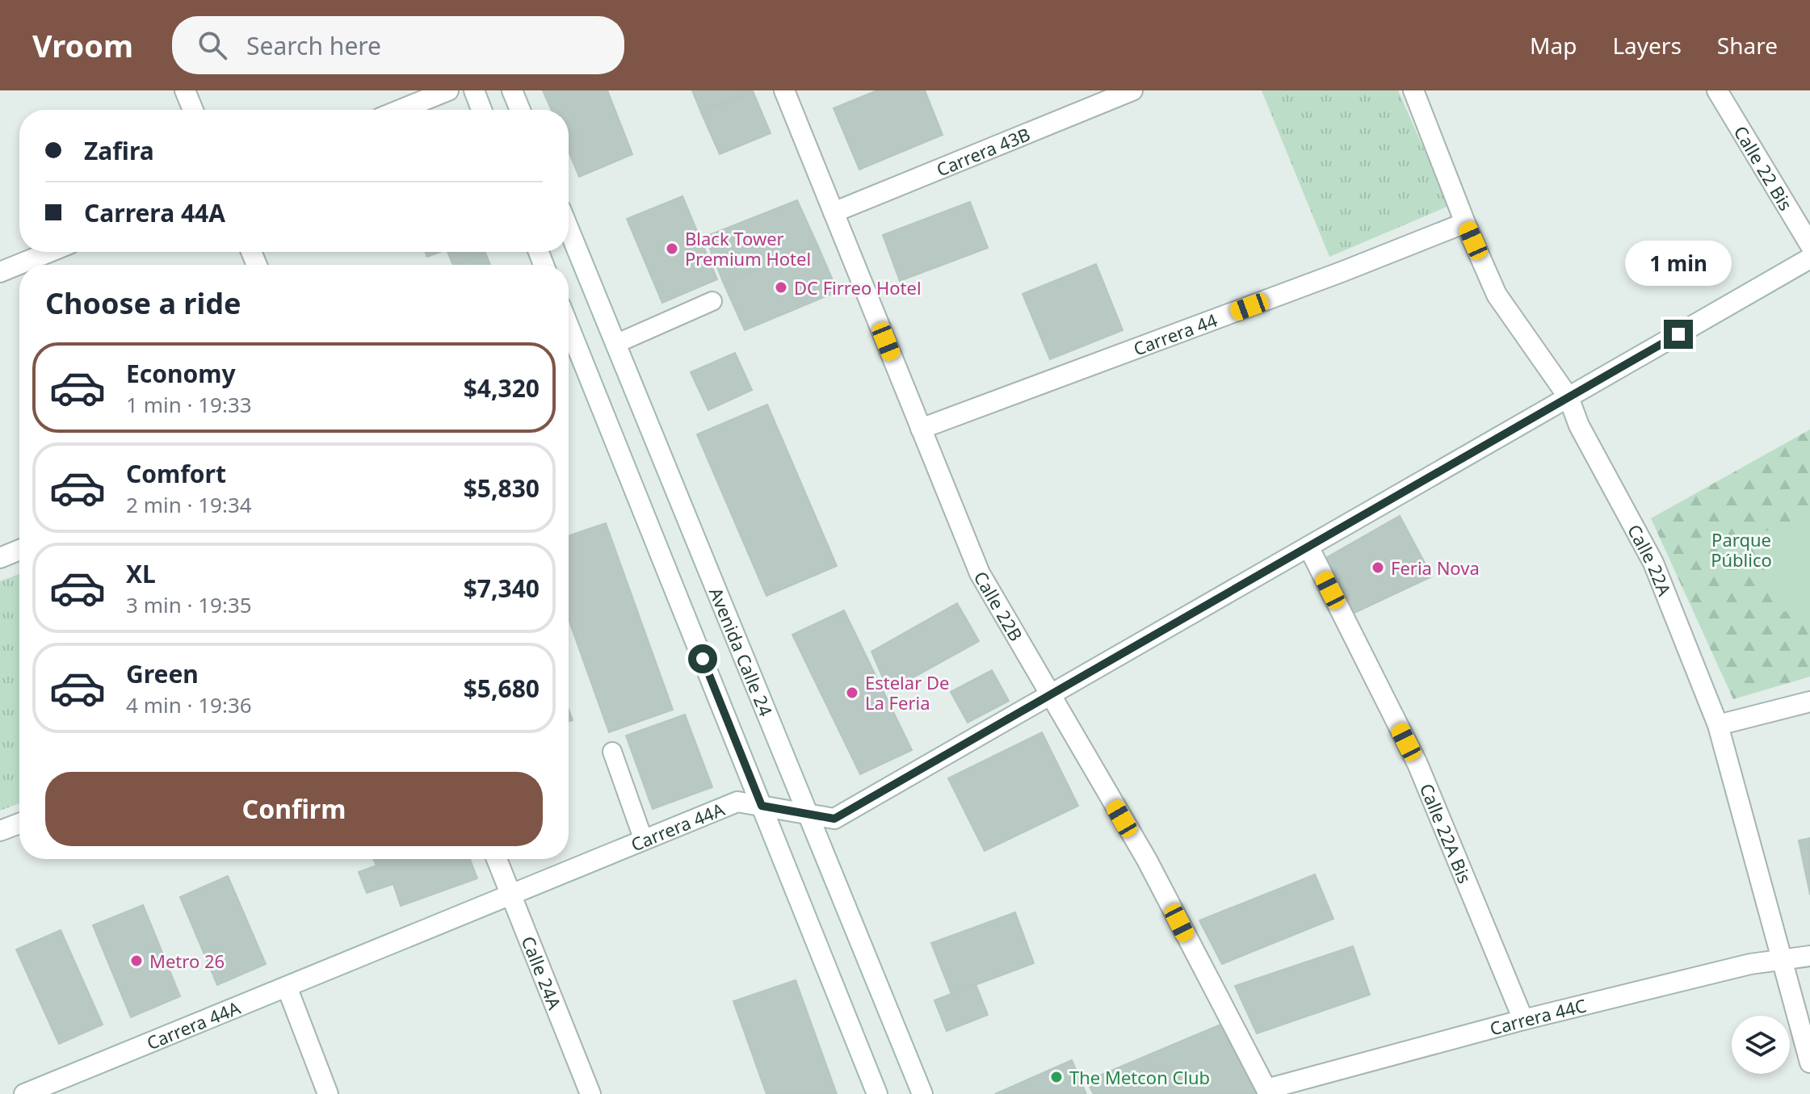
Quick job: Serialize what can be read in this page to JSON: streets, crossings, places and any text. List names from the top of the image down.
{
  "streets": {
    "street": [
      "Carrera 43B",
      "Calle 22 Bis",
      "Carrera 44",
      "Calle 22A",
      "Calle 22B",
      "Avenida Calle 24",
      "Carrera 44A",
      "Calle 22A Bis",
      "Calle 24A",
      "Carrera 44C"
    ]
  },
  "crossings": [
    ["Carrera 43B", "Calle 22B"],
    ["Carrera 44", "Calle 22A"],
    ["Carrera 44", "Calle 22B"],
    ["Calle 22A", "Carrera 44A"],
    ["Calle 22A", "Carrera 44C"],
    ["Calle 22B", "Carrera 44A"],
    ["Calle 22B", "Carrera 44C"],
    ["Avenida Calle 24", "Carrera 44A"],
    ["Carrera 44A", "Calle 22A Bis"],
    ["Carrera 44A", "Calle 24A"],
    ["Calle 22A Bis", "Carrera 44C"]
  ],
  "parks": ["Parque Público"],
  "places": [
    "Black Tower Premium Hotel",
    "DC Firreo Hotel",
    "Feria Nova",
    "Estelar De La Feria",
    "Metro 26",
    "The Metcon Club"
  ],
  "page": {
    "header": "Vroom",
    "search": "Search here",
    "nav": ["Map", "Layers", "Share"],
    "banner": ["Zafira", "Carrera 44A"],
    "bubble": "1 min",
    "heading": "Choose a ride",
    "list": [
      {
        "name": "Economy",
        "note": "1 min · 19:33",
        "value": "$4,320"
      },
      {
        "name": "Comfort",
        "note": "2 min · 19:34",
        "value": "$5,830"
      },
      {
        "name": "XL",
        "note": "3 min · 19:35",
        "value": "$7,340"
      },
      {
        "name": "Green",
        "note": "4 min · 19:36",
        "value": "$5,680"
      }
    ],
    "buttons": "Confirm"
  }
}
